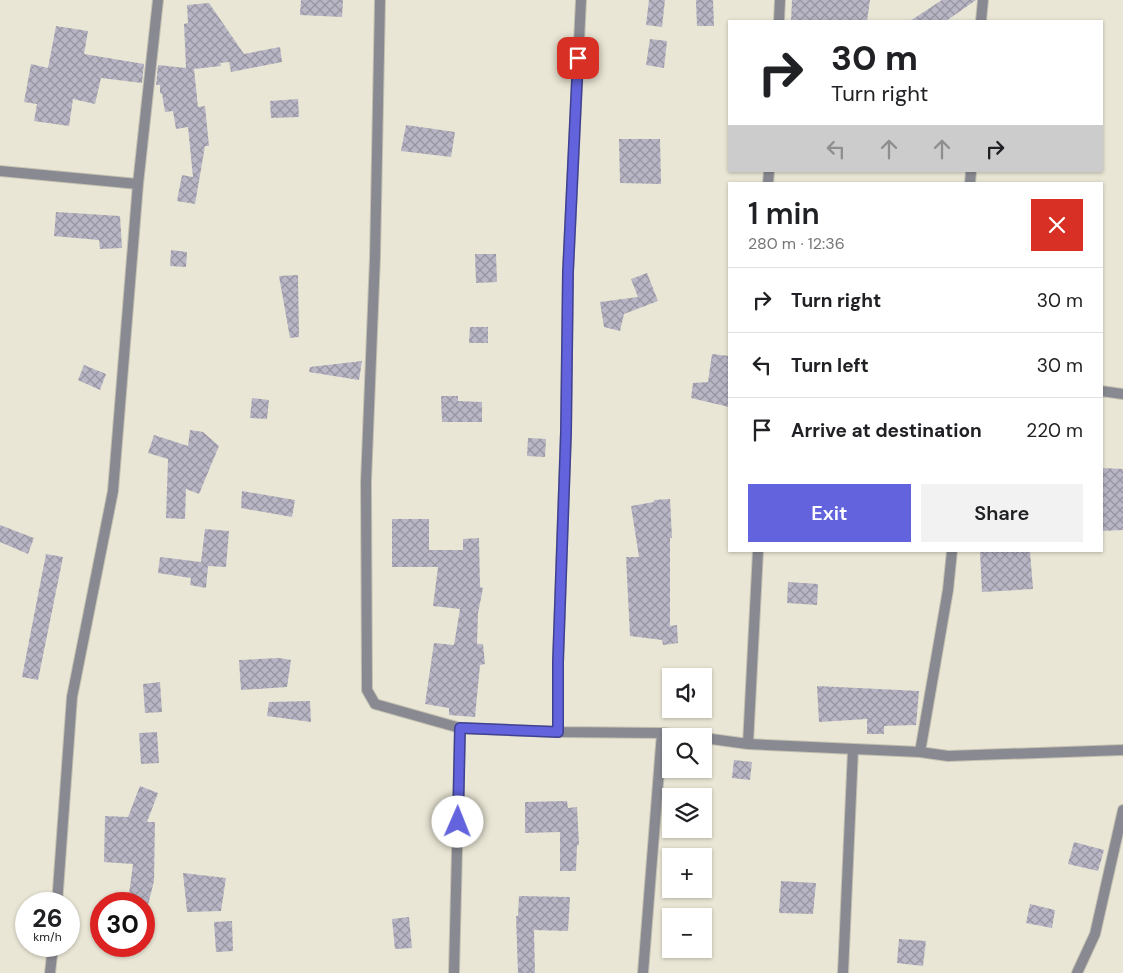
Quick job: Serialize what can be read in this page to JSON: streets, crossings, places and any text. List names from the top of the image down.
{
  "page": {
    "turn": ["30 m", "Turn right"],
    "heading": ["1 min", "280 m · 12:36"],
    "list": [
      {
        "name": "Turn right",
        "value": "30 m"
      },
      {
        "name": "Turn left",
        "value": "30 m"
      },
      {
        "name": "Arrive at destination",
        "value": "220 m"
      }
    ],
    "buttons": ["Exit", "Share"],
    "map_buttons": ["+", "−"],
    "speed": "26 km/h",
    "limit": "30"
  }
}
